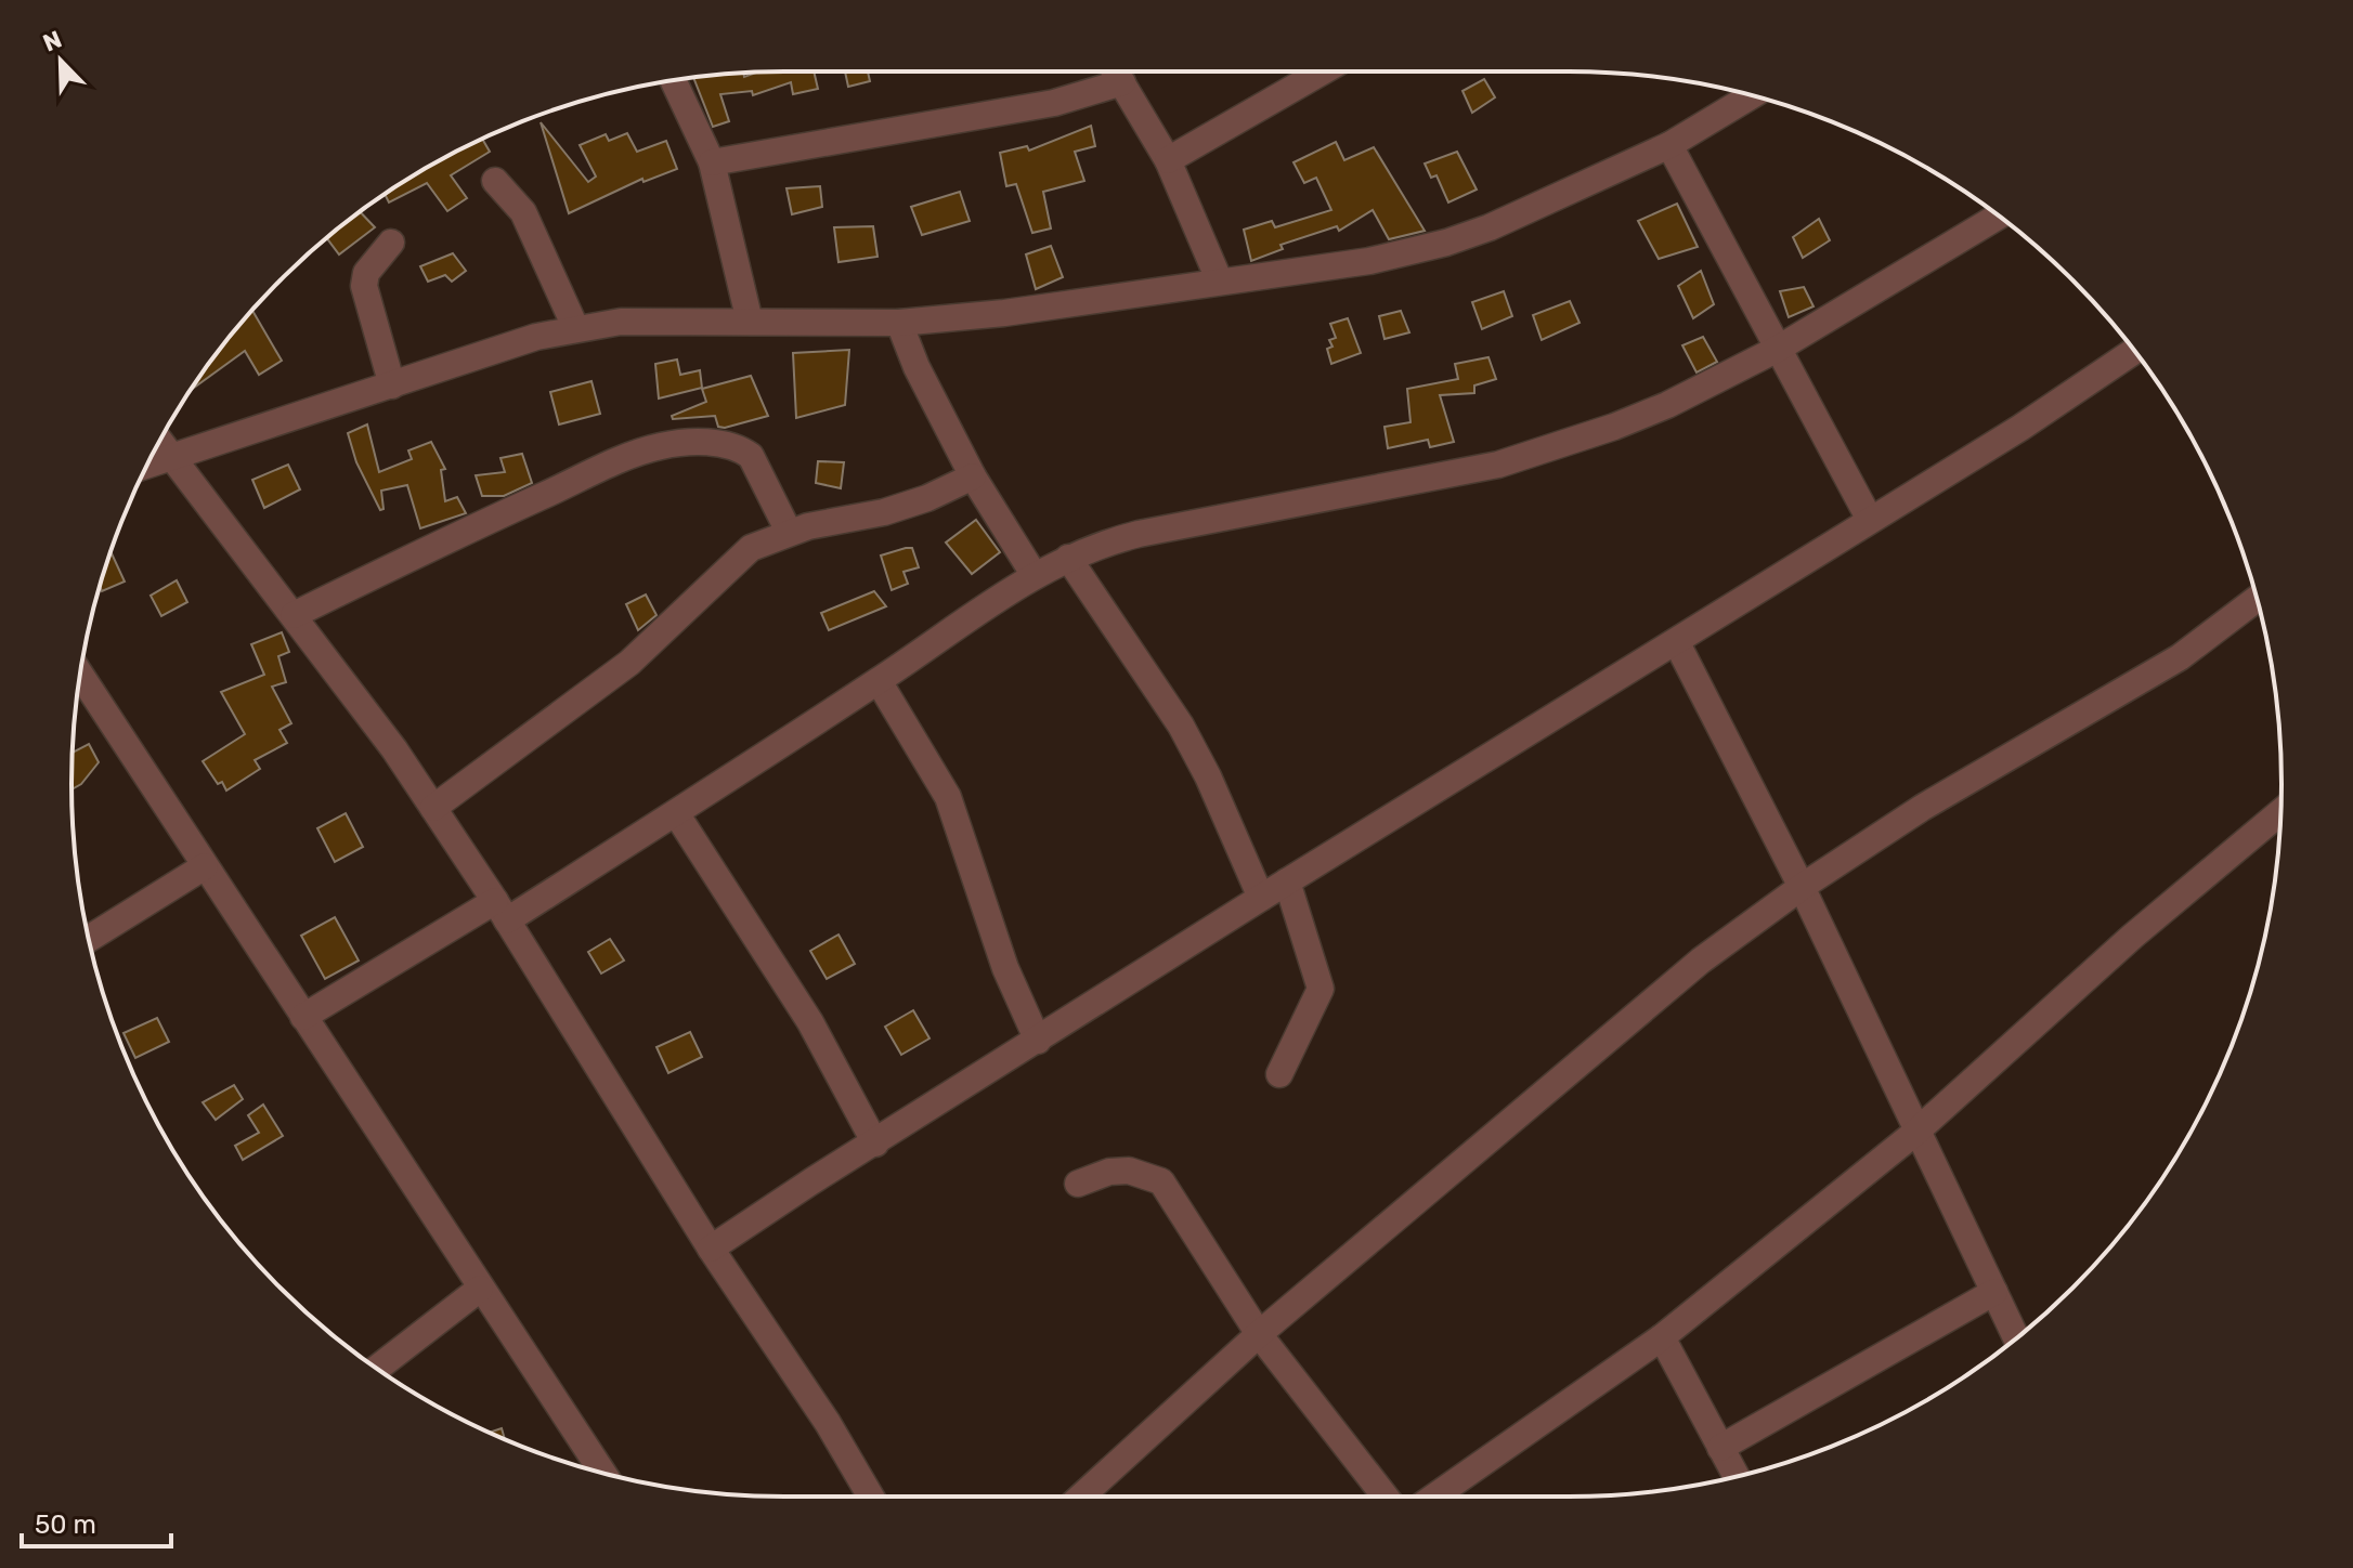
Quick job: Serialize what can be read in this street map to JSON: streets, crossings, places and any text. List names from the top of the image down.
{
  "scale_bar": "50 m",
  "north": "top left"
}
